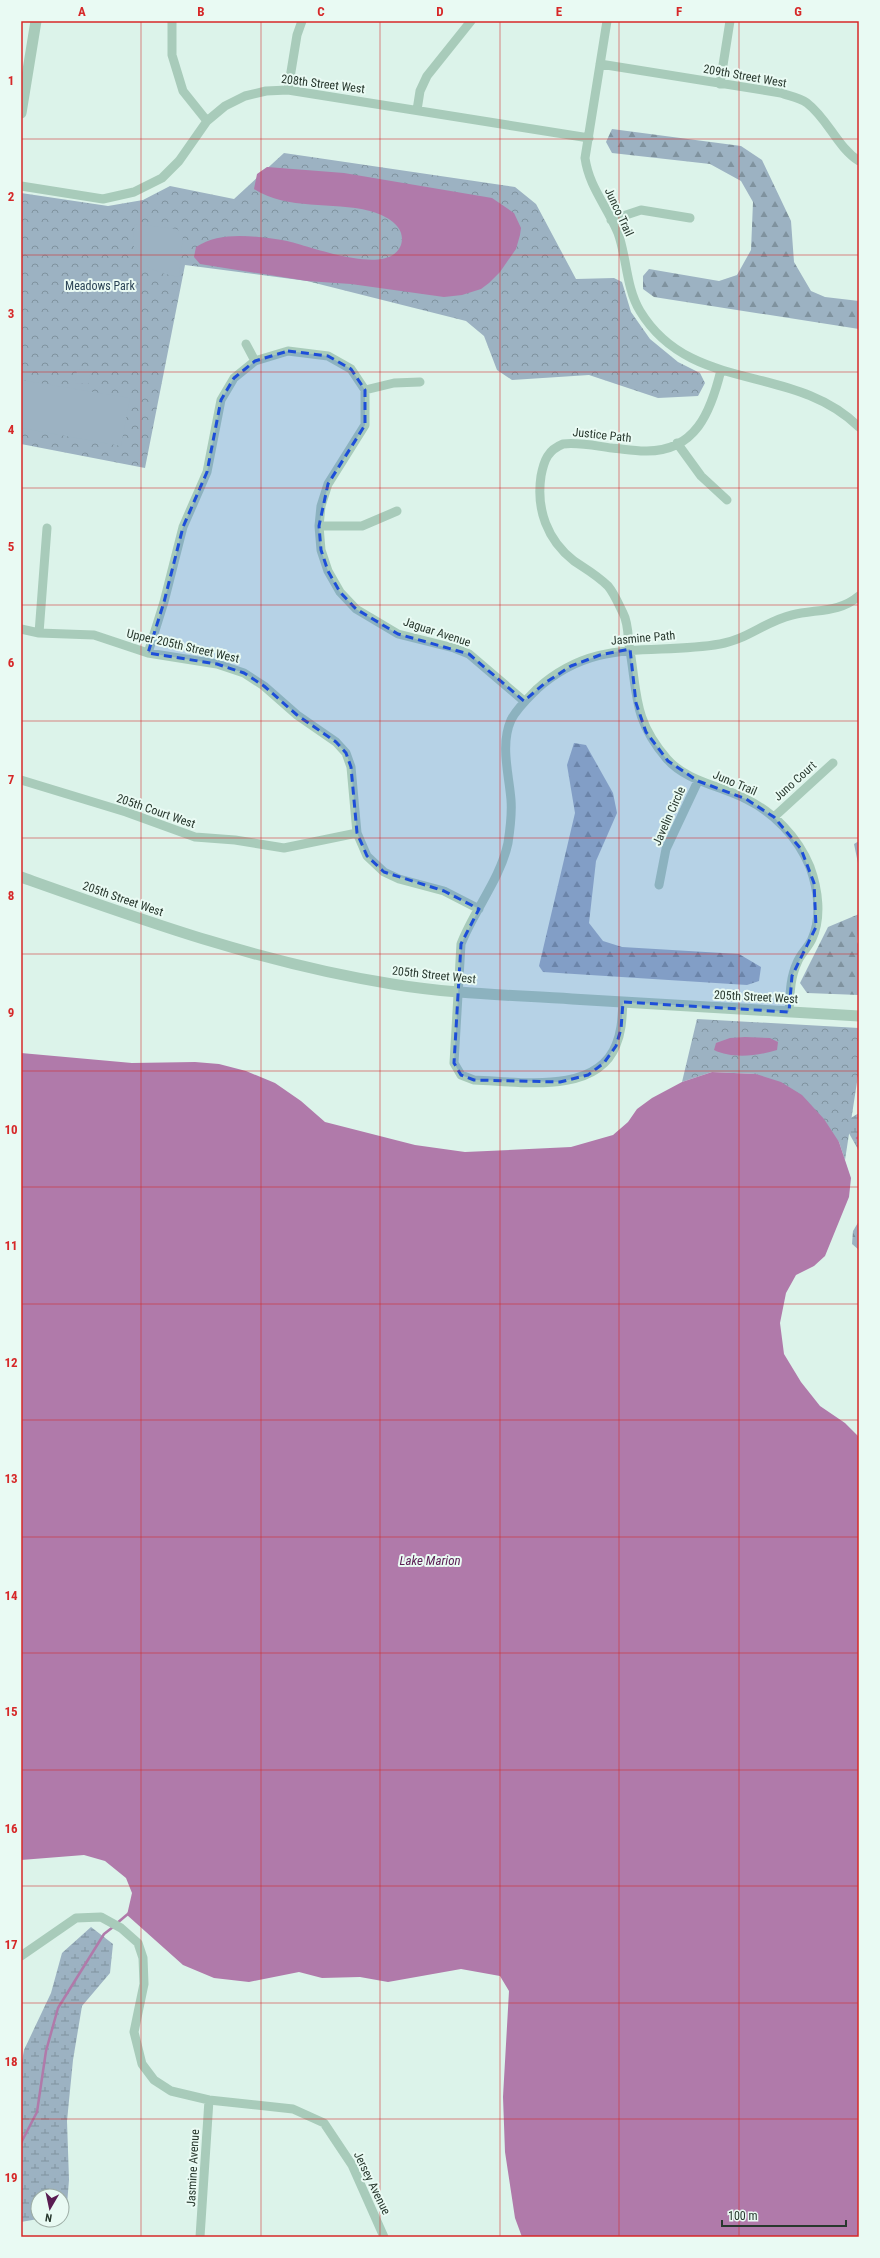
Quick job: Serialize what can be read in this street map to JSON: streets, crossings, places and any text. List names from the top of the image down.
{
  "streets": {
    "street": [
      "209th Street West",
      "208th Street West",
      "Junco Trail",
      "Justice Path",
      "Jaguar Avenue",
      "Jasmine Path",
      "Upper 205th Street West",
      "Juno Court",
      "Juno Trail",
      "205th Court West",
      "Javelin Circle",
      "205th Street West",
      "Jasmine Avenue",
      "Jersey Avenue"
    ]
  },
  "crossings": [
    ["209th Street West", "Junco Trail"],
    ["208th Street West", "Junco Trail"],
    ["Junco Trail", "Justice Path"],
    ["Justice Path", "Jasmine Path"],
    ["Justice Path", "Juno Trail"],
    ["Jaguar Avenue", "Jasmine Path"],
    ["Jasmine Path", "Upper 205th Street West"],
    ["Jasmine Path", "Juno Trail"],
    ["Jasmine Path", "205th Street West"],
    ["Upper 205th Street West", "205th Court West"],
    ["Juno Court", "Juno Trail"],
    ["Juno Trail", "Javelin Circle"],
    ["Juno Trail", "205th Street West"],
    ["Jasmine Avenue", "Jersey Avenue"]
  ],
  "water": ["Lake Marion"],
  "parks": ["Meadows Park"],
  "scale_bar": "100 m",
  "north": "bottom",
  "grid": {
    "columns": [
      "A",
      "B",
      "C",
      "D",
      "E",
      "F",
      "G"
    ],
    "rows": [
      "1",
      "2",
      "3",
      "4",
      "5",
      "6",
      "7",
      "8",
      "9",
      "10",
      "11",
      "12",
      "13",
      "14",
      "15",
      "16",
      "17",
      "18",
      "19"
    ]
  }
}
